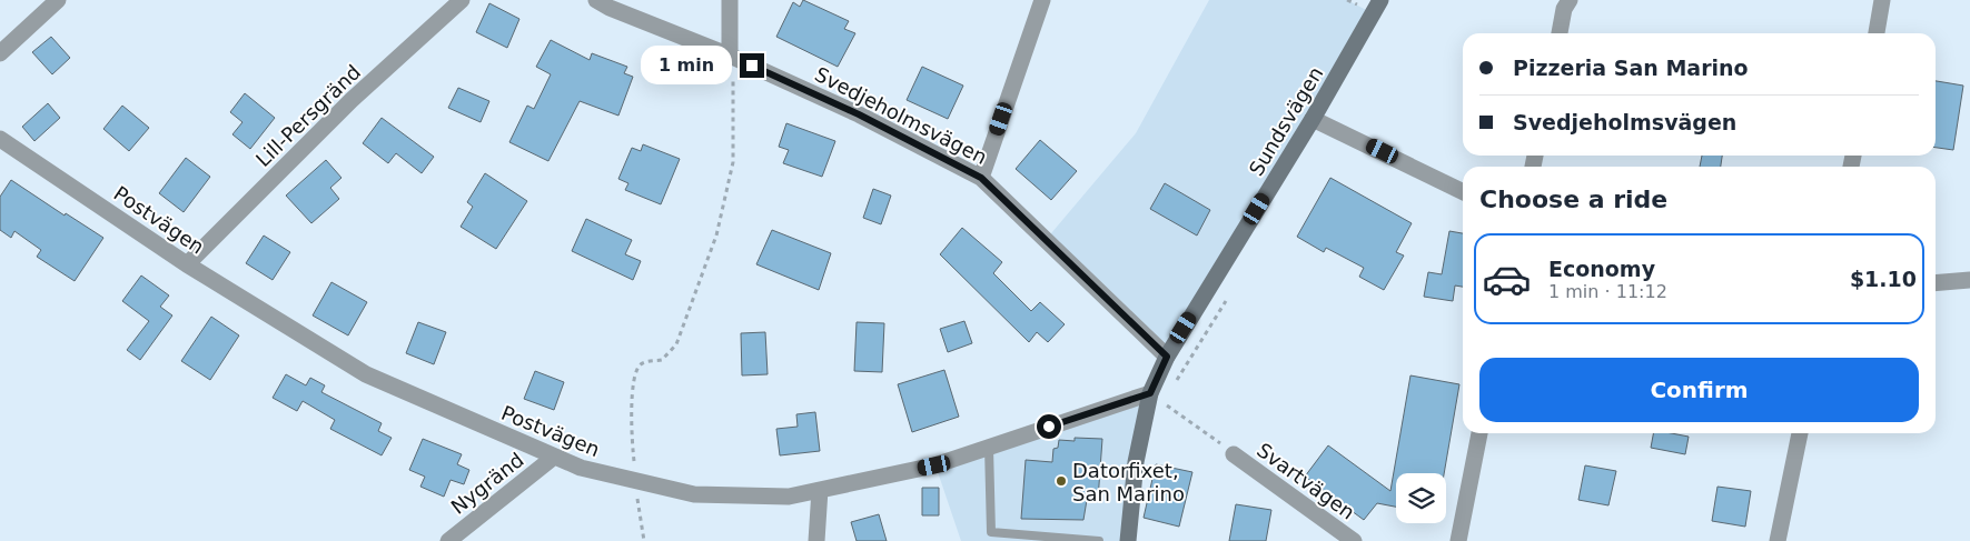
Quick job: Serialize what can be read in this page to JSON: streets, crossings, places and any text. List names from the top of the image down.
{
  "streets": {
    "street": [
      "Lill-Persgränd",
      "Svedjeholmsvägen",
      "Sundsvägen",
      "Postvägen",
      "Svartvägen",
      "Nygränd"
    ]
  },
  "crossings": [
    ["Lill-Persgränd", "Postvägen"],
    ["Svedjeholmsvägen", "Sundsvägen"],
    ["Sundsvägen", "Postvägen"],
    ["Postvägen", "Nygränd"]
  ],
  "places": ["Datorfixet, San Marino"],
  "page": {
    "banner": ["Pizzeria San Marino", "Svedjeholmsvägen"],
    "bubble": "1 min",
    "heading": "Choose a ride",
    "list": [
      {
        "name": "Economy",
        "note": "1 min · 11:12",
        "value": "$1.10"
      }
    ],
    "buttons": "Confirm"
  }
}
